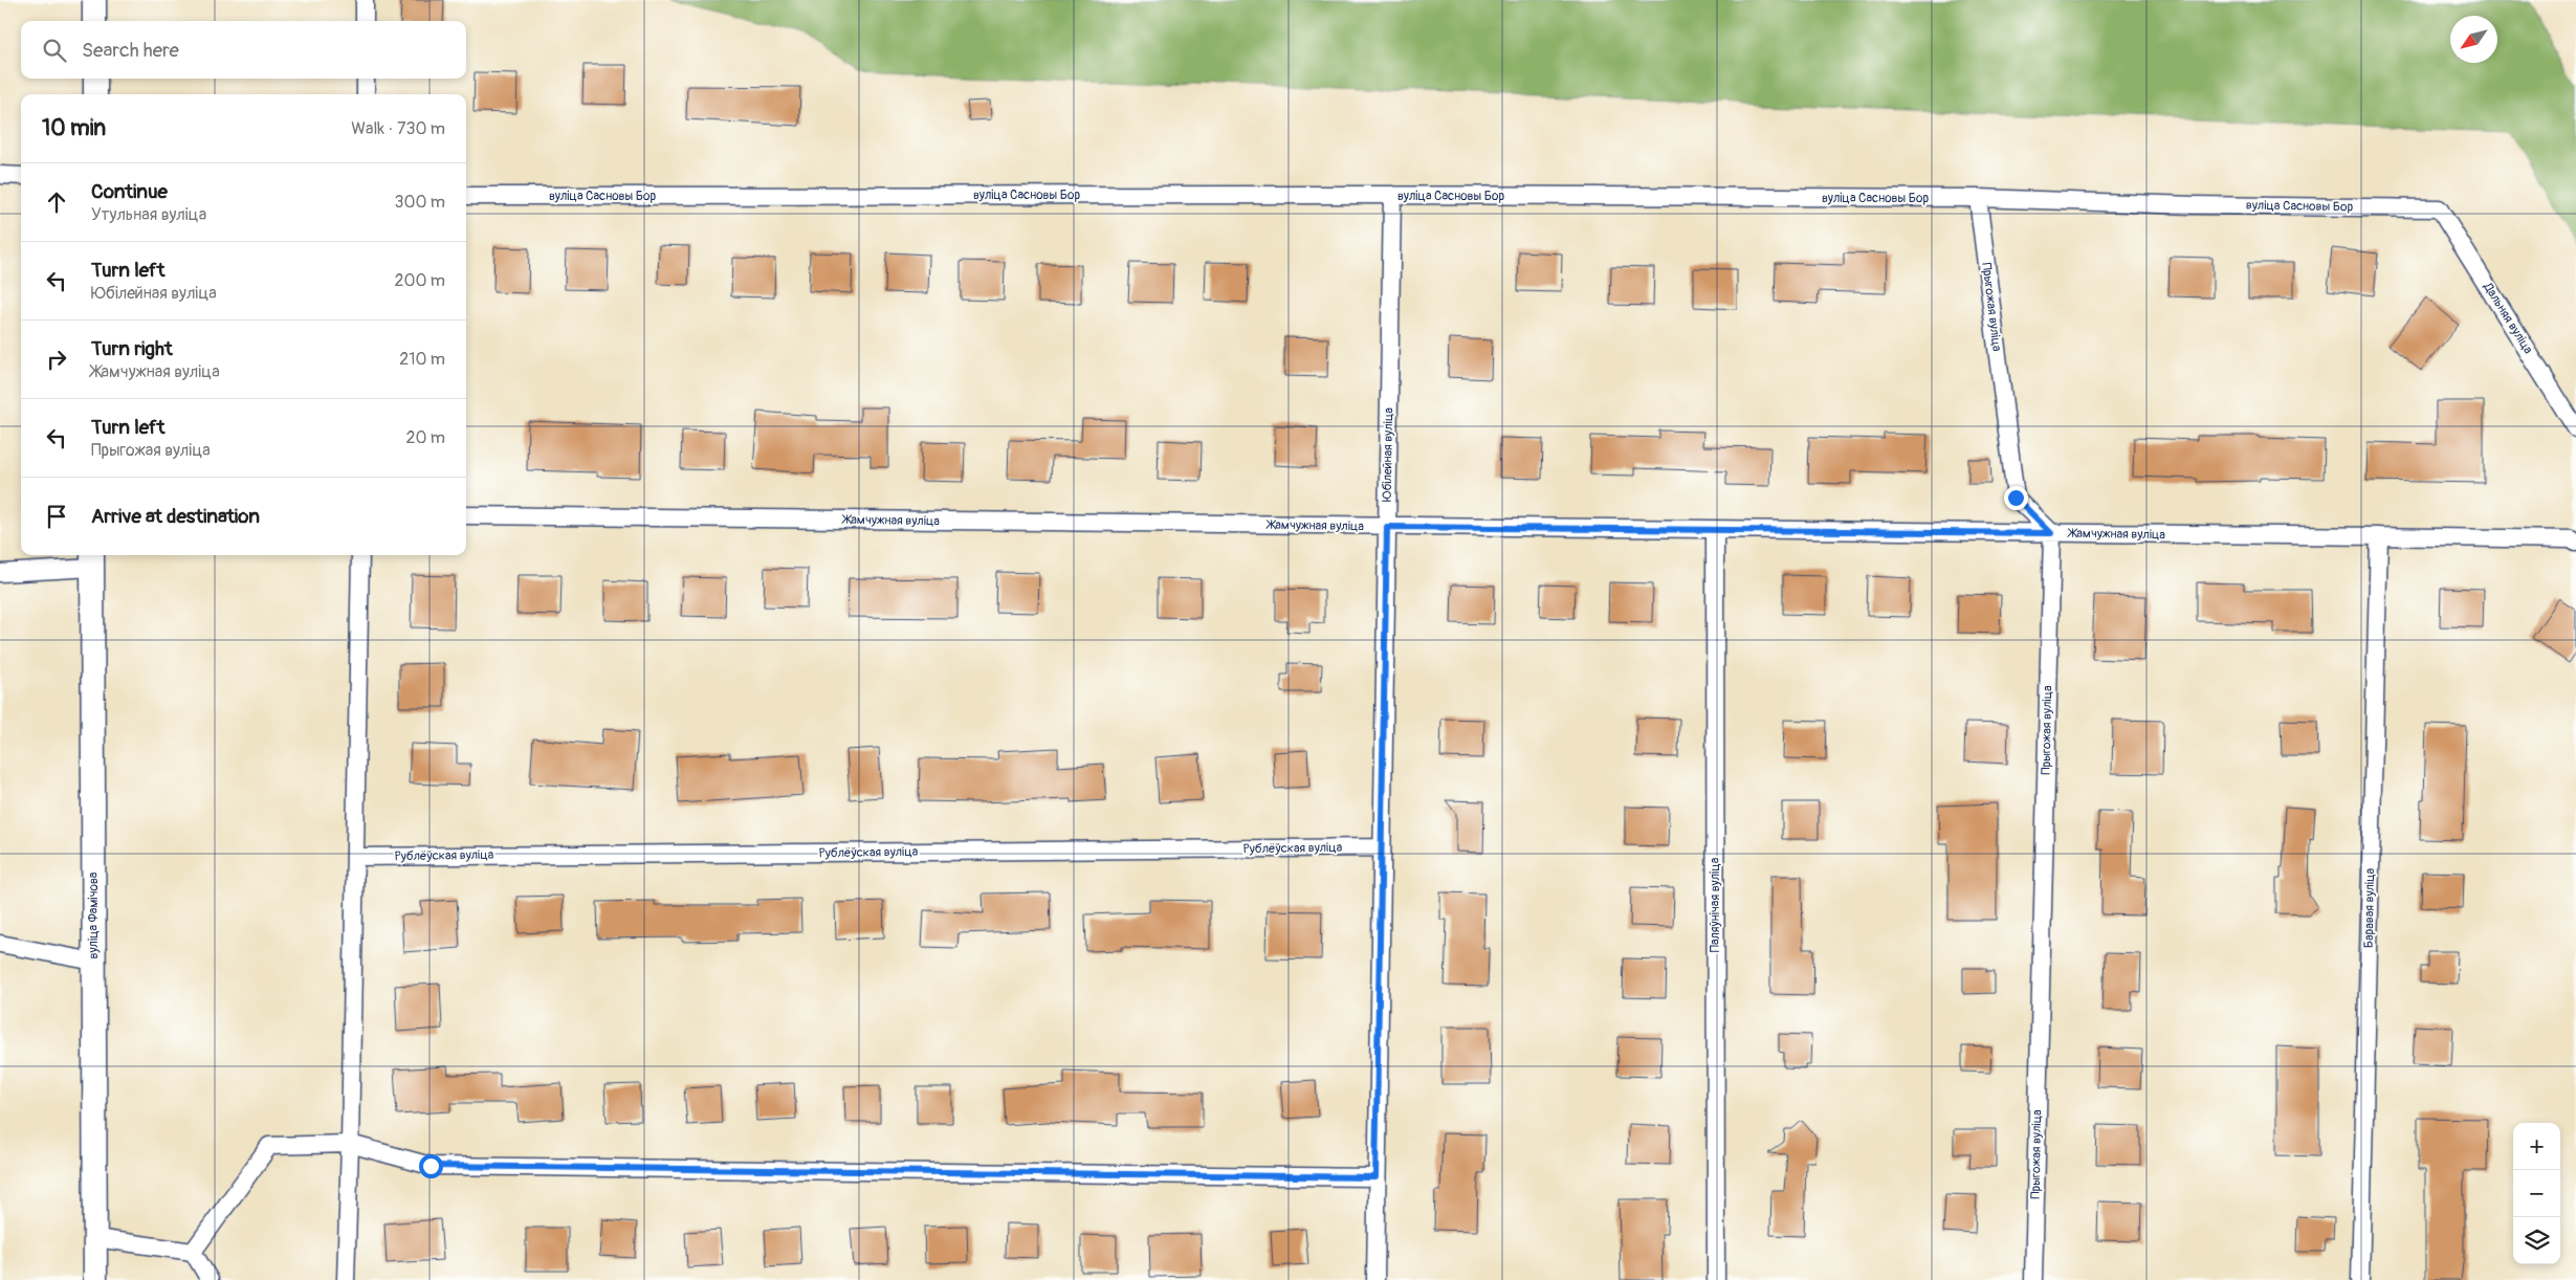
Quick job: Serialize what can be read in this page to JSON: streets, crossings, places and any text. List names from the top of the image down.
{
  "streets": {
    "main road": ["вуліца Фамічова"],
    "street": [
      "вуліца Сасновы Бор",
      "Прыгожая вуліца",
      "Дальняя вуліца",
      "Юбілейная вуліца",
      "Жамчужная вуліца",
      "Рублёўская вуліца",
      "Паляўнічая вуліца",
      "Баравая вуліца"
    ]
  },
  "crossings": [
    ["вуліца Сасновы Бор", "Прыгожая вуліца"],
    ["вуліца Сасновы Бор", "Дальняя вуліца"],
    ["вуліца Сасновы Бор", "Юбілейная вуліца"],
    ["Прыгожая вуліца", "Жамчужная вуліца"],
    ["Юбілейная вуліца", "Жамчужная вуліца"],
    ["Юбілейная вуліца", "Рублёўская вуліца"],
    ["Жамчужная вуліца", "Паляўнічая вуліца"],
    ["Жамчужная вуліца", "Баравая вуліца"]
  ],
  "north": "bottom left",
  "page": {
    "search": "Search here",
    "heading": ["10 min", "Walk · 730 m"],
    "list": [
      ["Continue", "Утульная вуліца", "300 m"],
      ["Turn left", "Юбілейная вуліца", "200 m"],
      ["Turn right", "Жамчужная вуліца", "210 m"],
      ["Turn left", "Прыгожая вуліца", "20 m"],
      "Arrive at destination"
    ],
    "map_buttons": ["+", "−"]
  }
}
